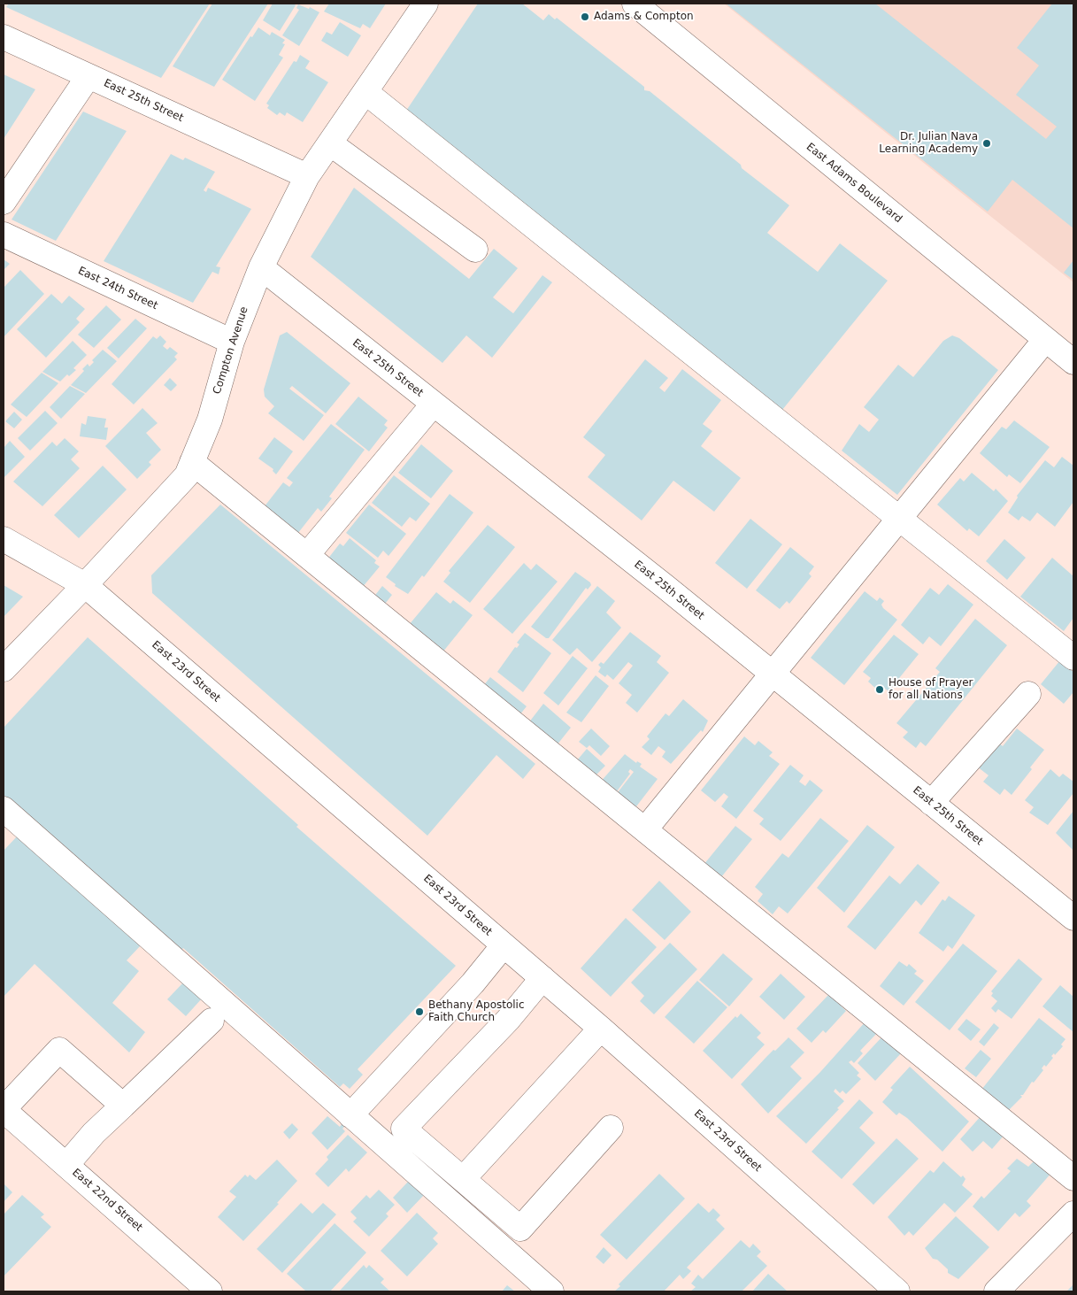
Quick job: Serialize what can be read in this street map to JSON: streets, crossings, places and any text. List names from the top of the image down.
{
  "streets": {
    "street": [
      "East 25th Street",
      "East Adams Boulevard",
      "East 24th Street",
      "Compton Avenue",
      "East 23rd Street",
      "East 22nd Street"
    ]
  },
  "crossings": [
    ["East 25th Street", "Compton Avenue"],
    ["East 24th Street", "Compton Avenue"],
    ["Compton Avenue", "East 23rd Street"]
  ],
  "places": [
    "Adams & Compton",
    "Dr. Julian Nava Learning Academy",
    "House of Prayer for all Nations",
    "Bethany Apostolic Faith Church"
  ]
}
